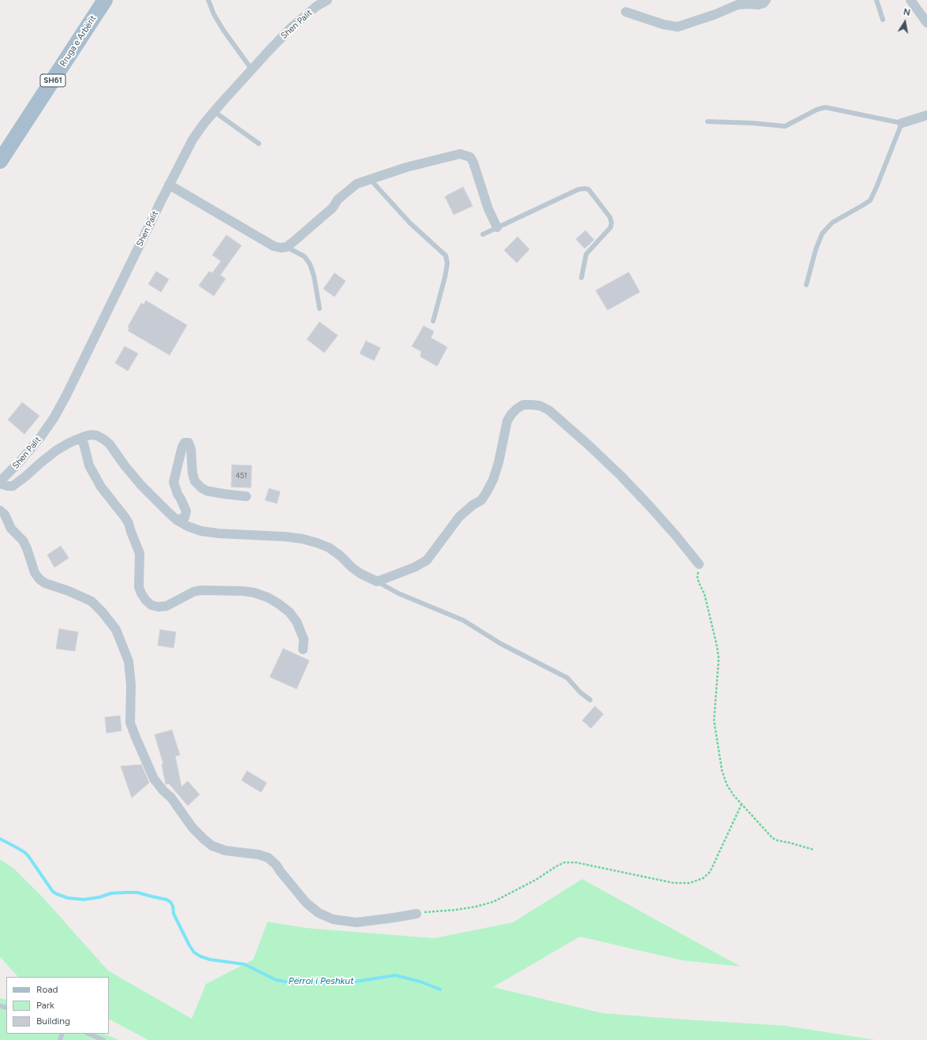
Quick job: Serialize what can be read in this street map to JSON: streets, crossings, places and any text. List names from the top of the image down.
{
  "streets": {
    "main road": ["Rruga e Arbërit", "SH61"],
    "street": ["Shen Palit"]
  },
  "water": ["Përroi i Peshkut"],
  "house_numbers": ["451"],
  "legend": ["Road", "Park", "Building"],
  "north": "top"
}
